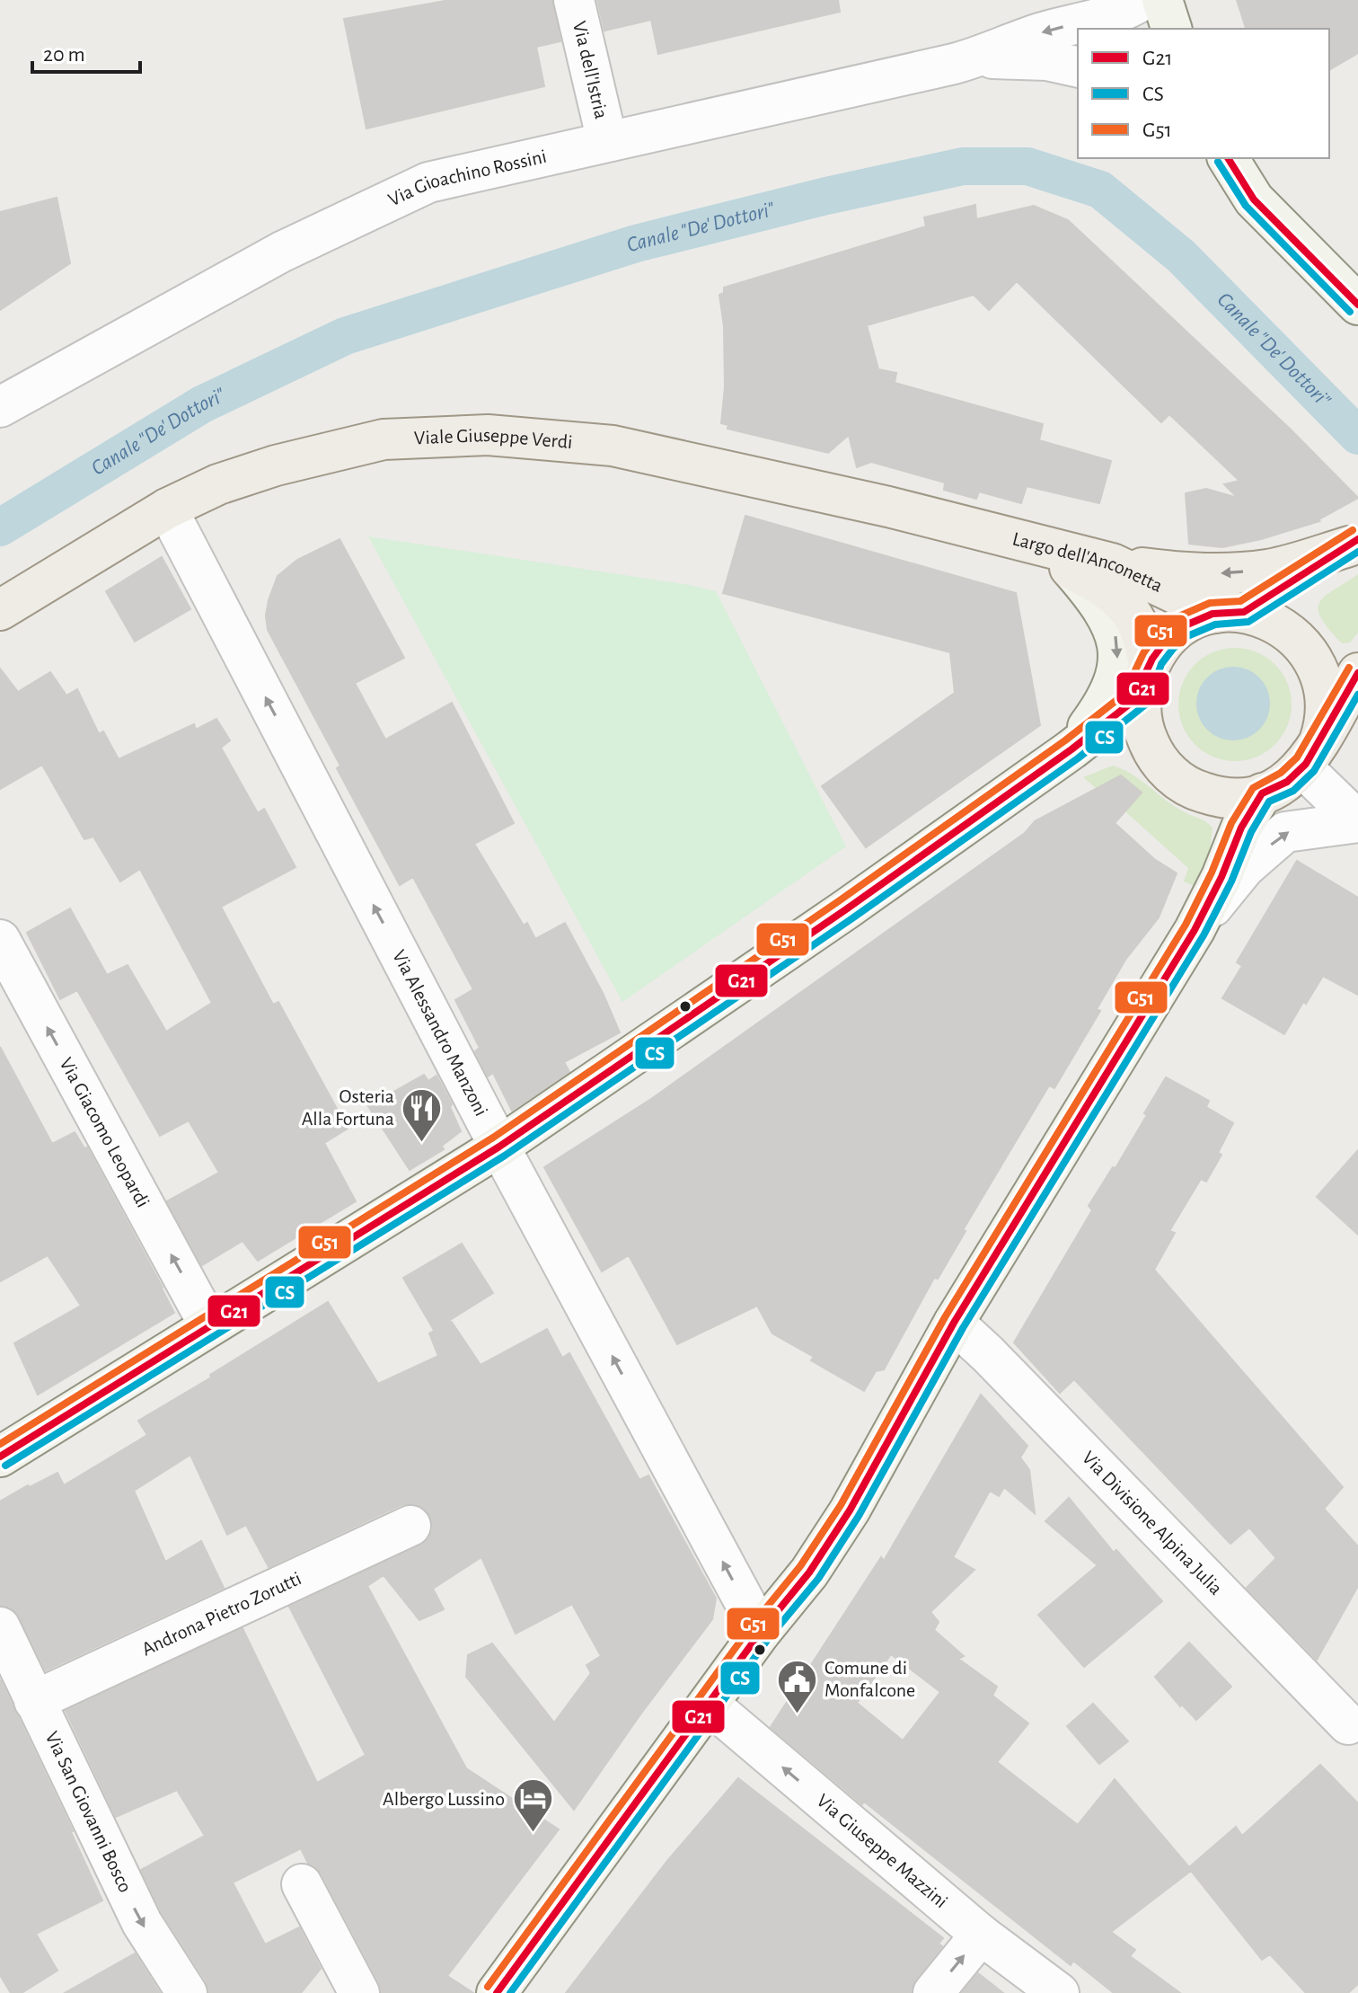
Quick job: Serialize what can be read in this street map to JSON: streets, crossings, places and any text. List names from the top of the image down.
{
  "streets": {
    "main road": ["Viale Giuseppe Verdi", "Largo dell'Anconetta"],
    "street": [
      "Via dell'Istria",
      "Via Gioachino Rossini",
      "Via Alessandro Manzoni",
      "Via Giacomo Leopardi",
      "Via Divisione Alpina Julia",
      "Androna Pietro Zorutti",
      "Via San Giovanni Bosco",
      "Via Giuseppe Mazzini"
    ]
  },
  "crossings": [
    ["Via dell'Istria", "Via Gioachino Rossini"],
    ["Viale Giuseppe Verdi", "Largo dell'Anconetta"],
    ["Viale Giuseppe Verdi", "Via Alessandro Manzoni"],
    ["Largo dell'Anconetta", "Via Alessandro Manzoni"],
    ["Largo dell'Anconetta", "Via Giacomo Leopardi"],
    ["Androna Pietro Zorutti", "Via San Giovanni Bosco"]
  ],
  "one_way": [
    "Via Alessandro Manzoni",
    "Via Giacomo Leopardi",
    "Via San Giovanni Bosco",
    "Via Giuseppe Mazzini"
  ],
  "water": ["Canale \"De' Dottori\""],
  "places": {
    "restaurant": ["Osteria Alla Fortuna"],
    "public building": ["Comune di Monfalcone"],
    "hotel": ["Albergo Lussino"]
  },
  "lines": ["transit line G21", "transit line CS", "transit line G51"],
  "legend": ["G21", "CS", "G51"],
  "scale_bar": "20 m"
}
